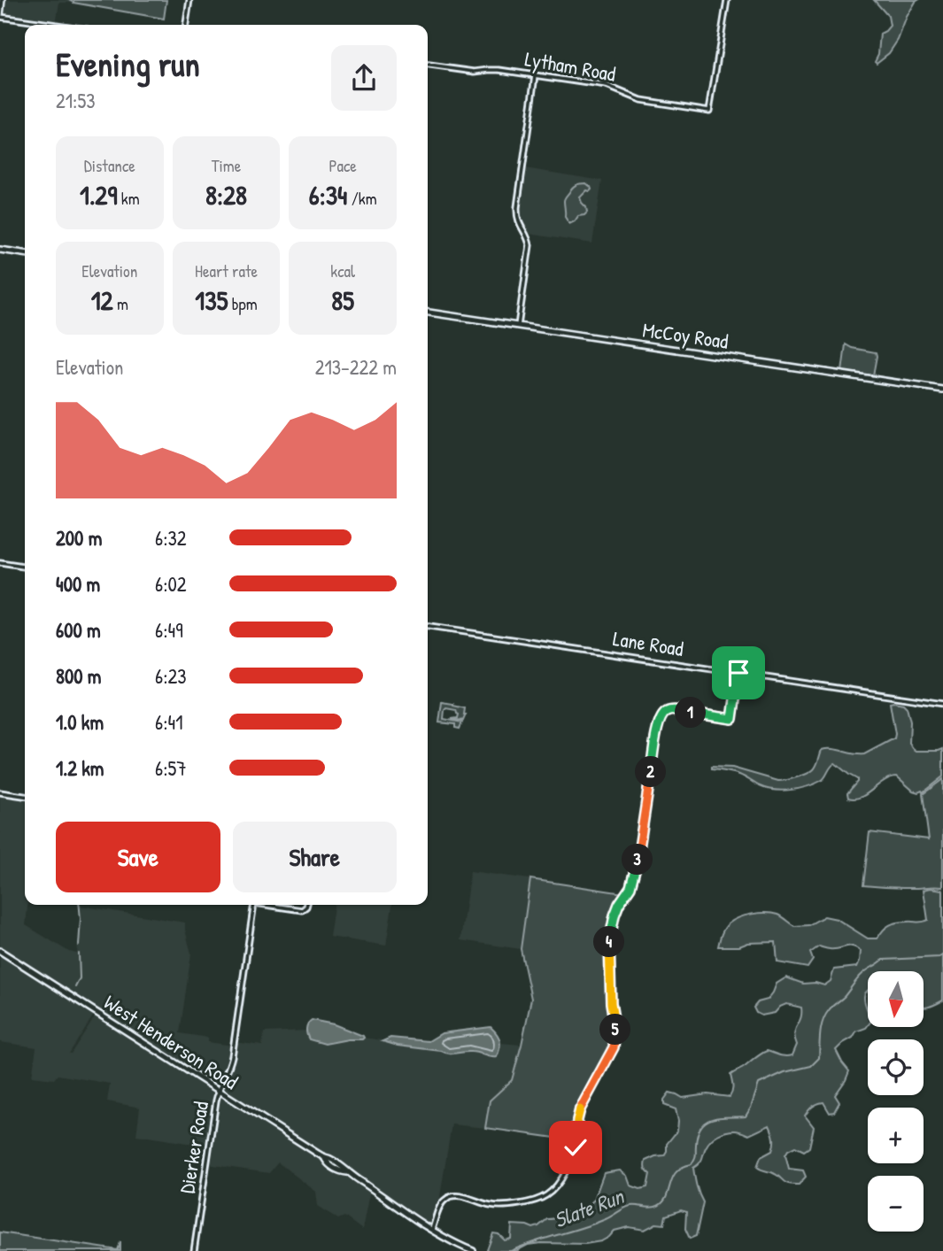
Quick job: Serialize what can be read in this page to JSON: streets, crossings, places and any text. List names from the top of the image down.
{
  "streets": {
    "main road": ["McCoy Road", "West Henderson Road"],
    "street": ["Lytham Road", "Lane Road", "Dierker Road"]
  },
  "crossings": [
    ["West Henderson Road", "Dierker Road"]
  ],
  "water": ["Slate Run"],
  "north": "bottom",
  "page": {
    "heading": ["Evening run", "21:53"],
    "stats": [
      ["Distance", "1.29 km"],
      ["Time", "8:28"],
      ["Pace", "6:34 /km"],
      ["Elevation", "12 m"],
      ["Heart rate", "135 bpm"],
      ["kcal", "85"]
    ],
    "chart": ["Elevation", "213–222 m"],
    "list": [
      {
        "name": "200 m",
        "note": "6:32"
      },
      {
        "name": "400 m",
        "note": "6:02"
      },
      {
        "name": "600 m",
        "note": "6:49"
      },
      {
        "name": "800 m",
        "note": "6:23"
      },
      {
        "name": "1.0 km",
        "note": "6:41"
      },
      {
        "name": "1.2 km",
        "note": "6:57"
      }
    ],
    "pins": [
      "1",
      "2",
      "3",
      "4",
      "5"
    ],
    "buttons": ["Save", "Share"],
    "map_buttons": ["+", "−"]
  }
}
